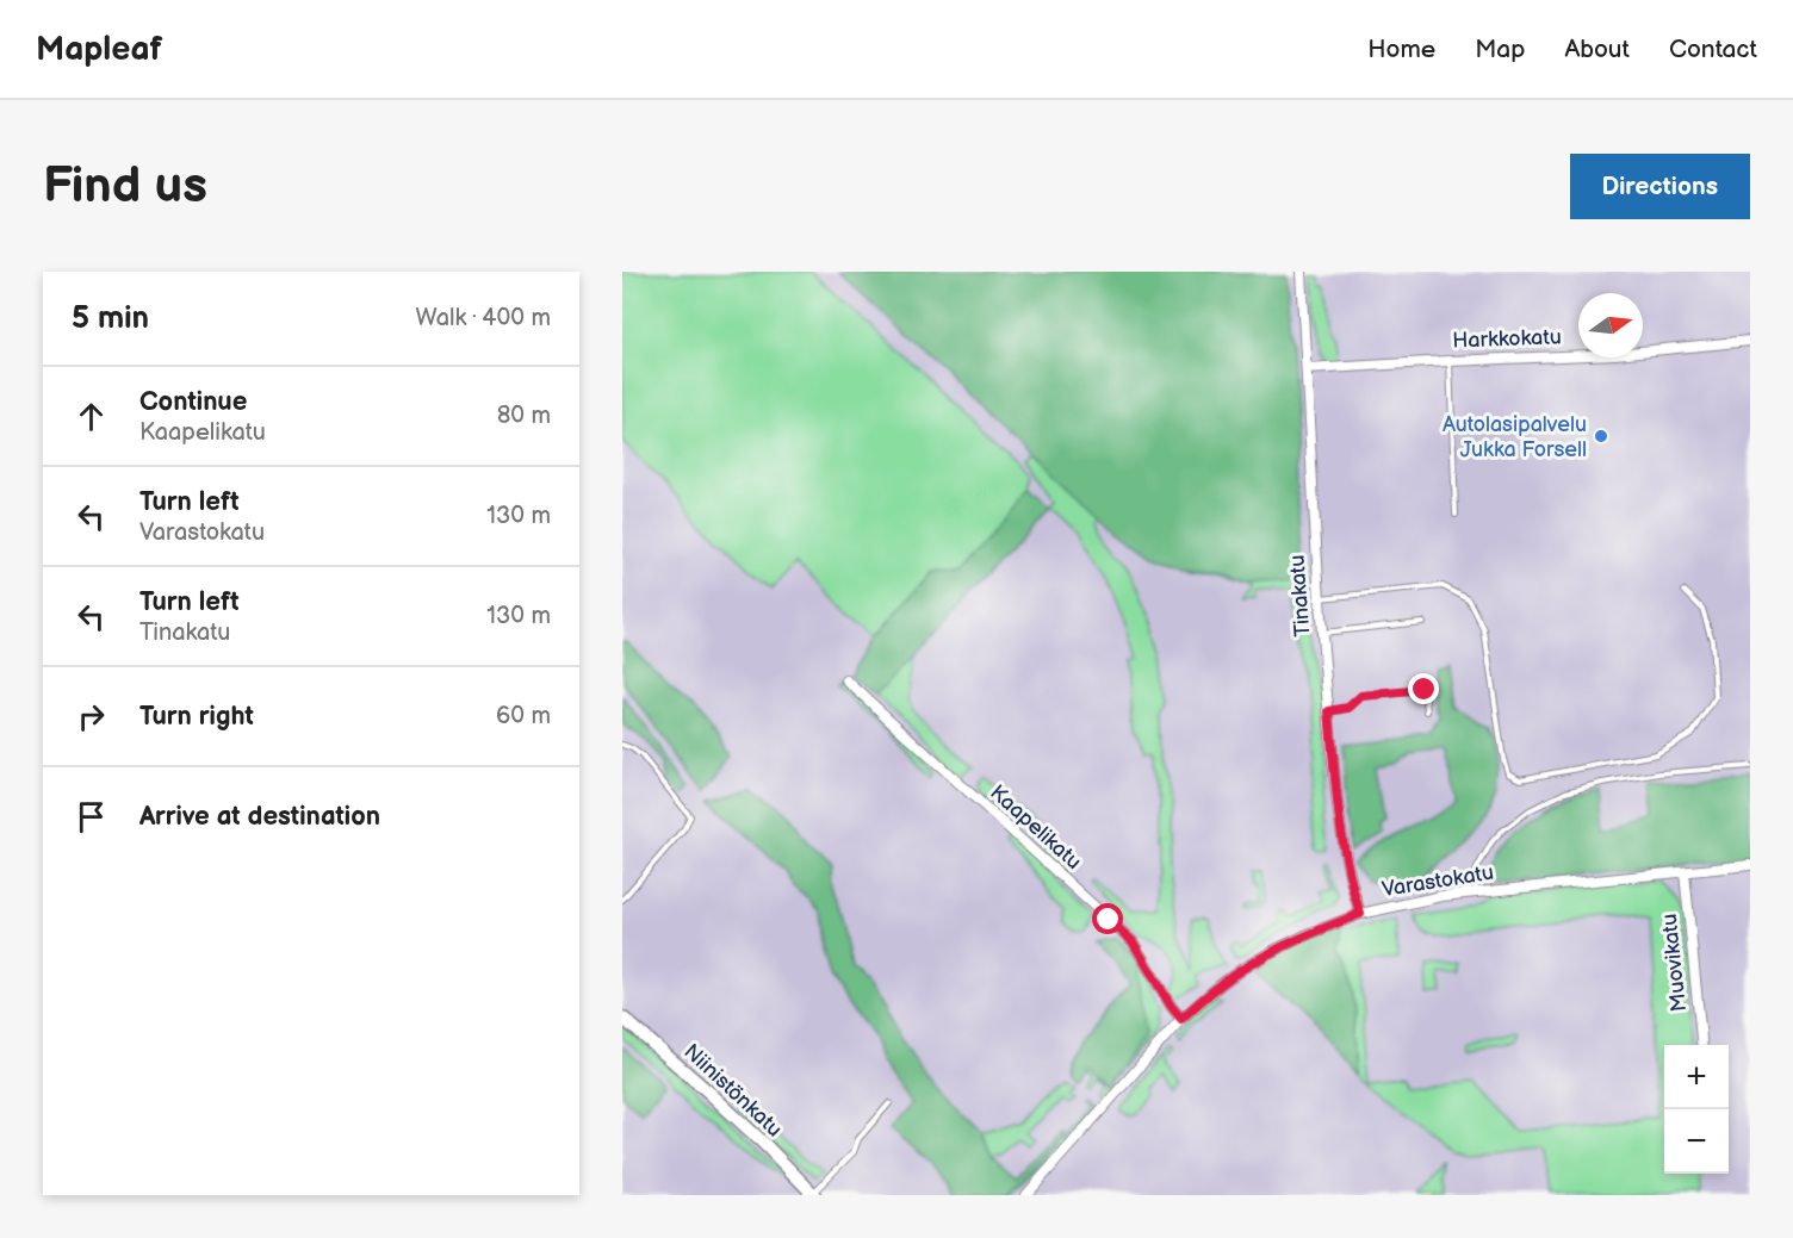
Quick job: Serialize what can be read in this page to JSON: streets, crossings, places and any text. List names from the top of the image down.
{
  "streets": {
    "street": [
      "Harkkokatu",
      "Tinakatu",
      "Kaapelikatu",
      "Varastokatu",
      "Muovikatu",
      "Niinistönkatu"
    ]
  },
  "crossings": [
    ["Harkkokatu", "Tinakatu"],
    ["Tinakatu", "Varastokatu"],
    ["Kaapelikatu", "Varastokatu"],
    ["Varastokatu", "Muovikatu"]
  ],
  "places": ["Autolasipalvelu Jukka Forsell"],
  "north": "right",
  "page": {
    "header": "Mapleaf",
    "nav": [
      "Home",
      "Map",
      "About",
      "Contact"
    ],
    "buttons": "Directions",
    "title": "Find us",
    "heading": ["5 min", "Walk · 400 m"],
    "list": [
      ["Continue", "Kaapelikatu", "80 m"],
      ["Turn left", "Varastokatu", "130 m"],
      ["Turn left", "Tinakatu", "130 m"],
      ["Turn right", "60 m"],
      "Arrive at destination"
    ],
    "map_buttons": ["+", "−"]
  }
}
